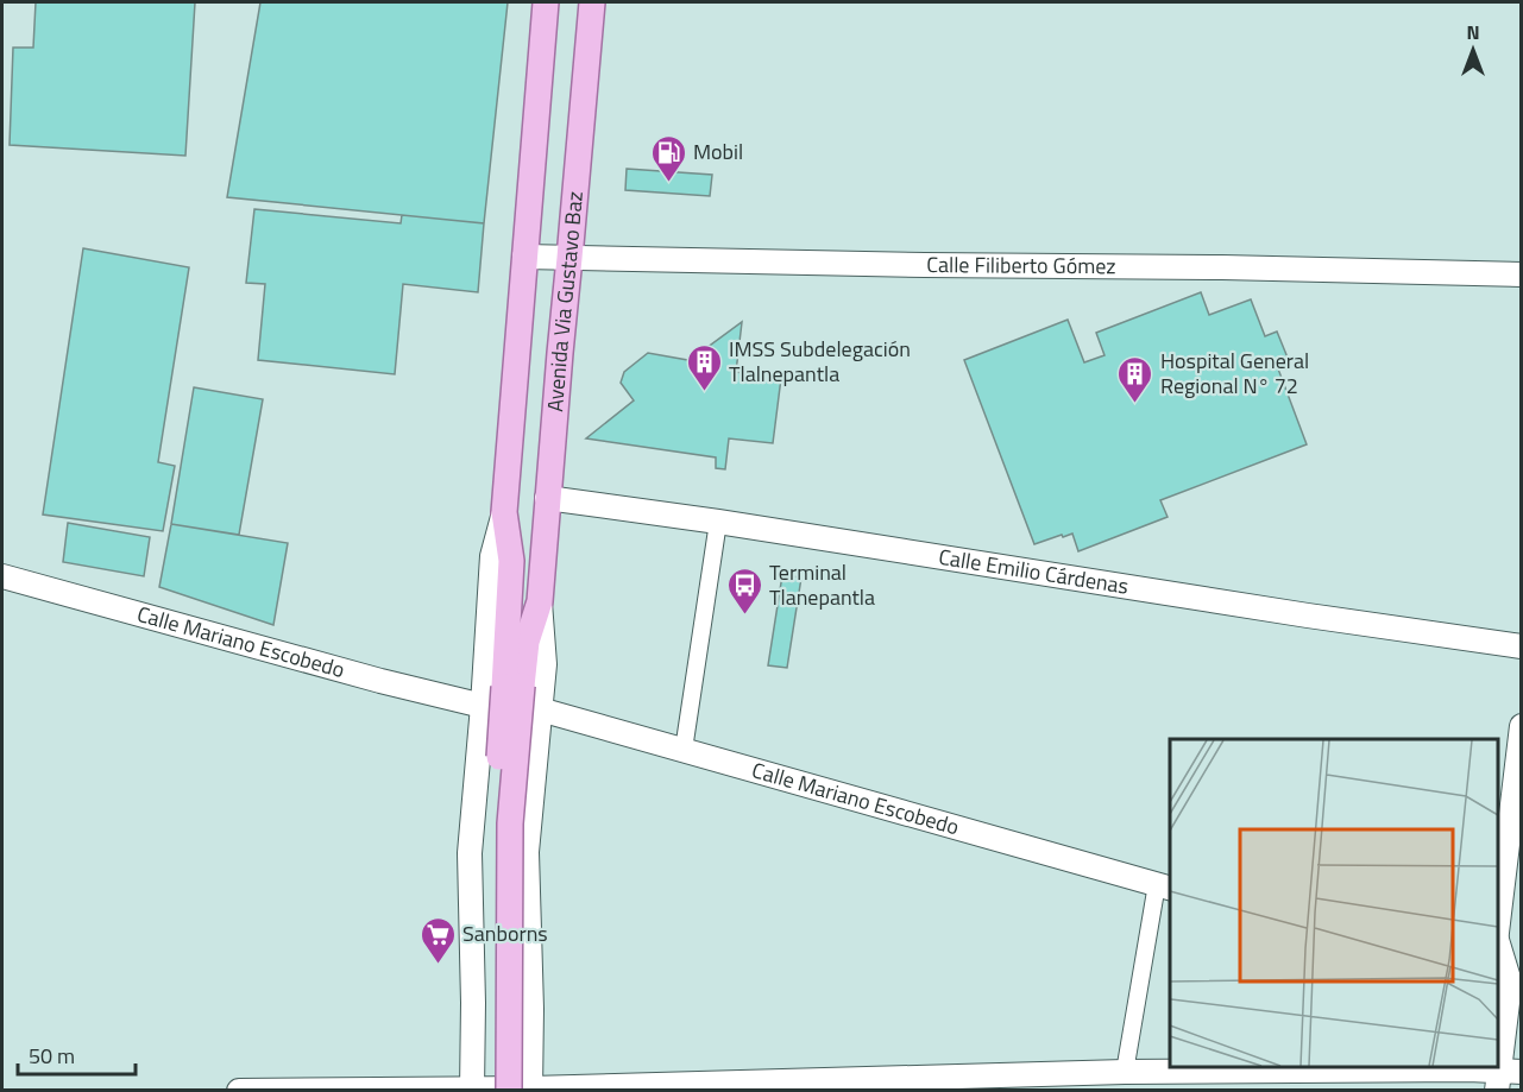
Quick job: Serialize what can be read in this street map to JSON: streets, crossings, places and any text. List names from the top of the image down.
{
  "streets": {
    "main road": ["Avenida Via Gustavo Baz"],
    "street": ["Calle Filiberto Gómez", "Calle Emilio Cárdenas", "Calle Mariano Escobedo"]
  },
  "crossings": [
    ["Calle Filiberto Gómez", "Avenida Via Gustavo Baz"],
    ["Avenida Via Gustavo Baz", "Calle Emilio Cárdenas"],
    ["Avenida Via Gustavo Baz", "Calle Mariano Escobedo"]
  ],
  "places": {
    "fuel station": ["Mobil"],
    "building": ["IMSS Subdelegación Tlalnepantla", "Hospital General Regional N° 72"],
    "bus stop": ["Terminal Tlanepantla"],
    "supermarket": ["Sanborns"]
  },
  "scale_bar": "50 m",
  "north": "top"
}
